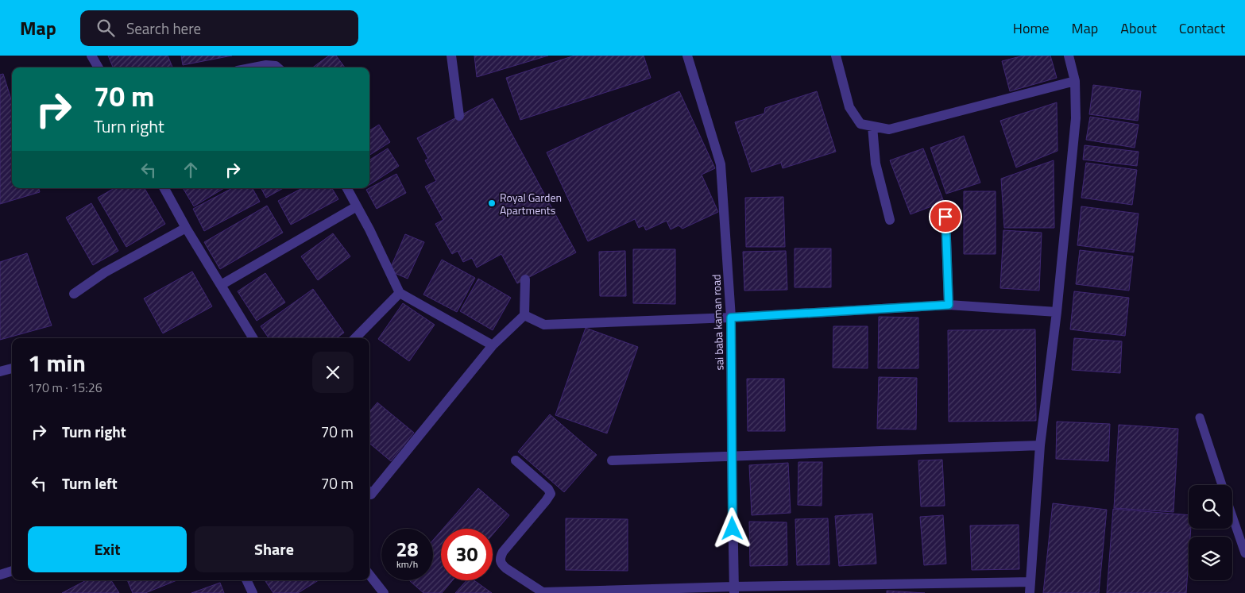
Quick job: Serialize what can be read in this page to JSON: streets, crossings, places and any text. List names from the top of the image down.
{
  "streets": {
    "street": ["sai baba kaman road"]
  },
  "places": ["Royal Garden Apartments"],
  "page": {
    "header": "Map",
    "search": "Search here",
    "nav": [
      "Home",
      "Map",
      "About",
      "Contact"
    ],
    "turn": ["70 m", "Turn right"],
    "heading": ["1 min", "170 m · 15:26"],
    "list": [
      {
        "name": "Turn right",
        "value": "70 m"
      },
      {
        "name": "Turn left",
        "value": "70 m"
      }
    ],
    "buttons": ["Exit", "Share"],
    "speed": "28 km/h",
    "limit": "30"
  }
}
